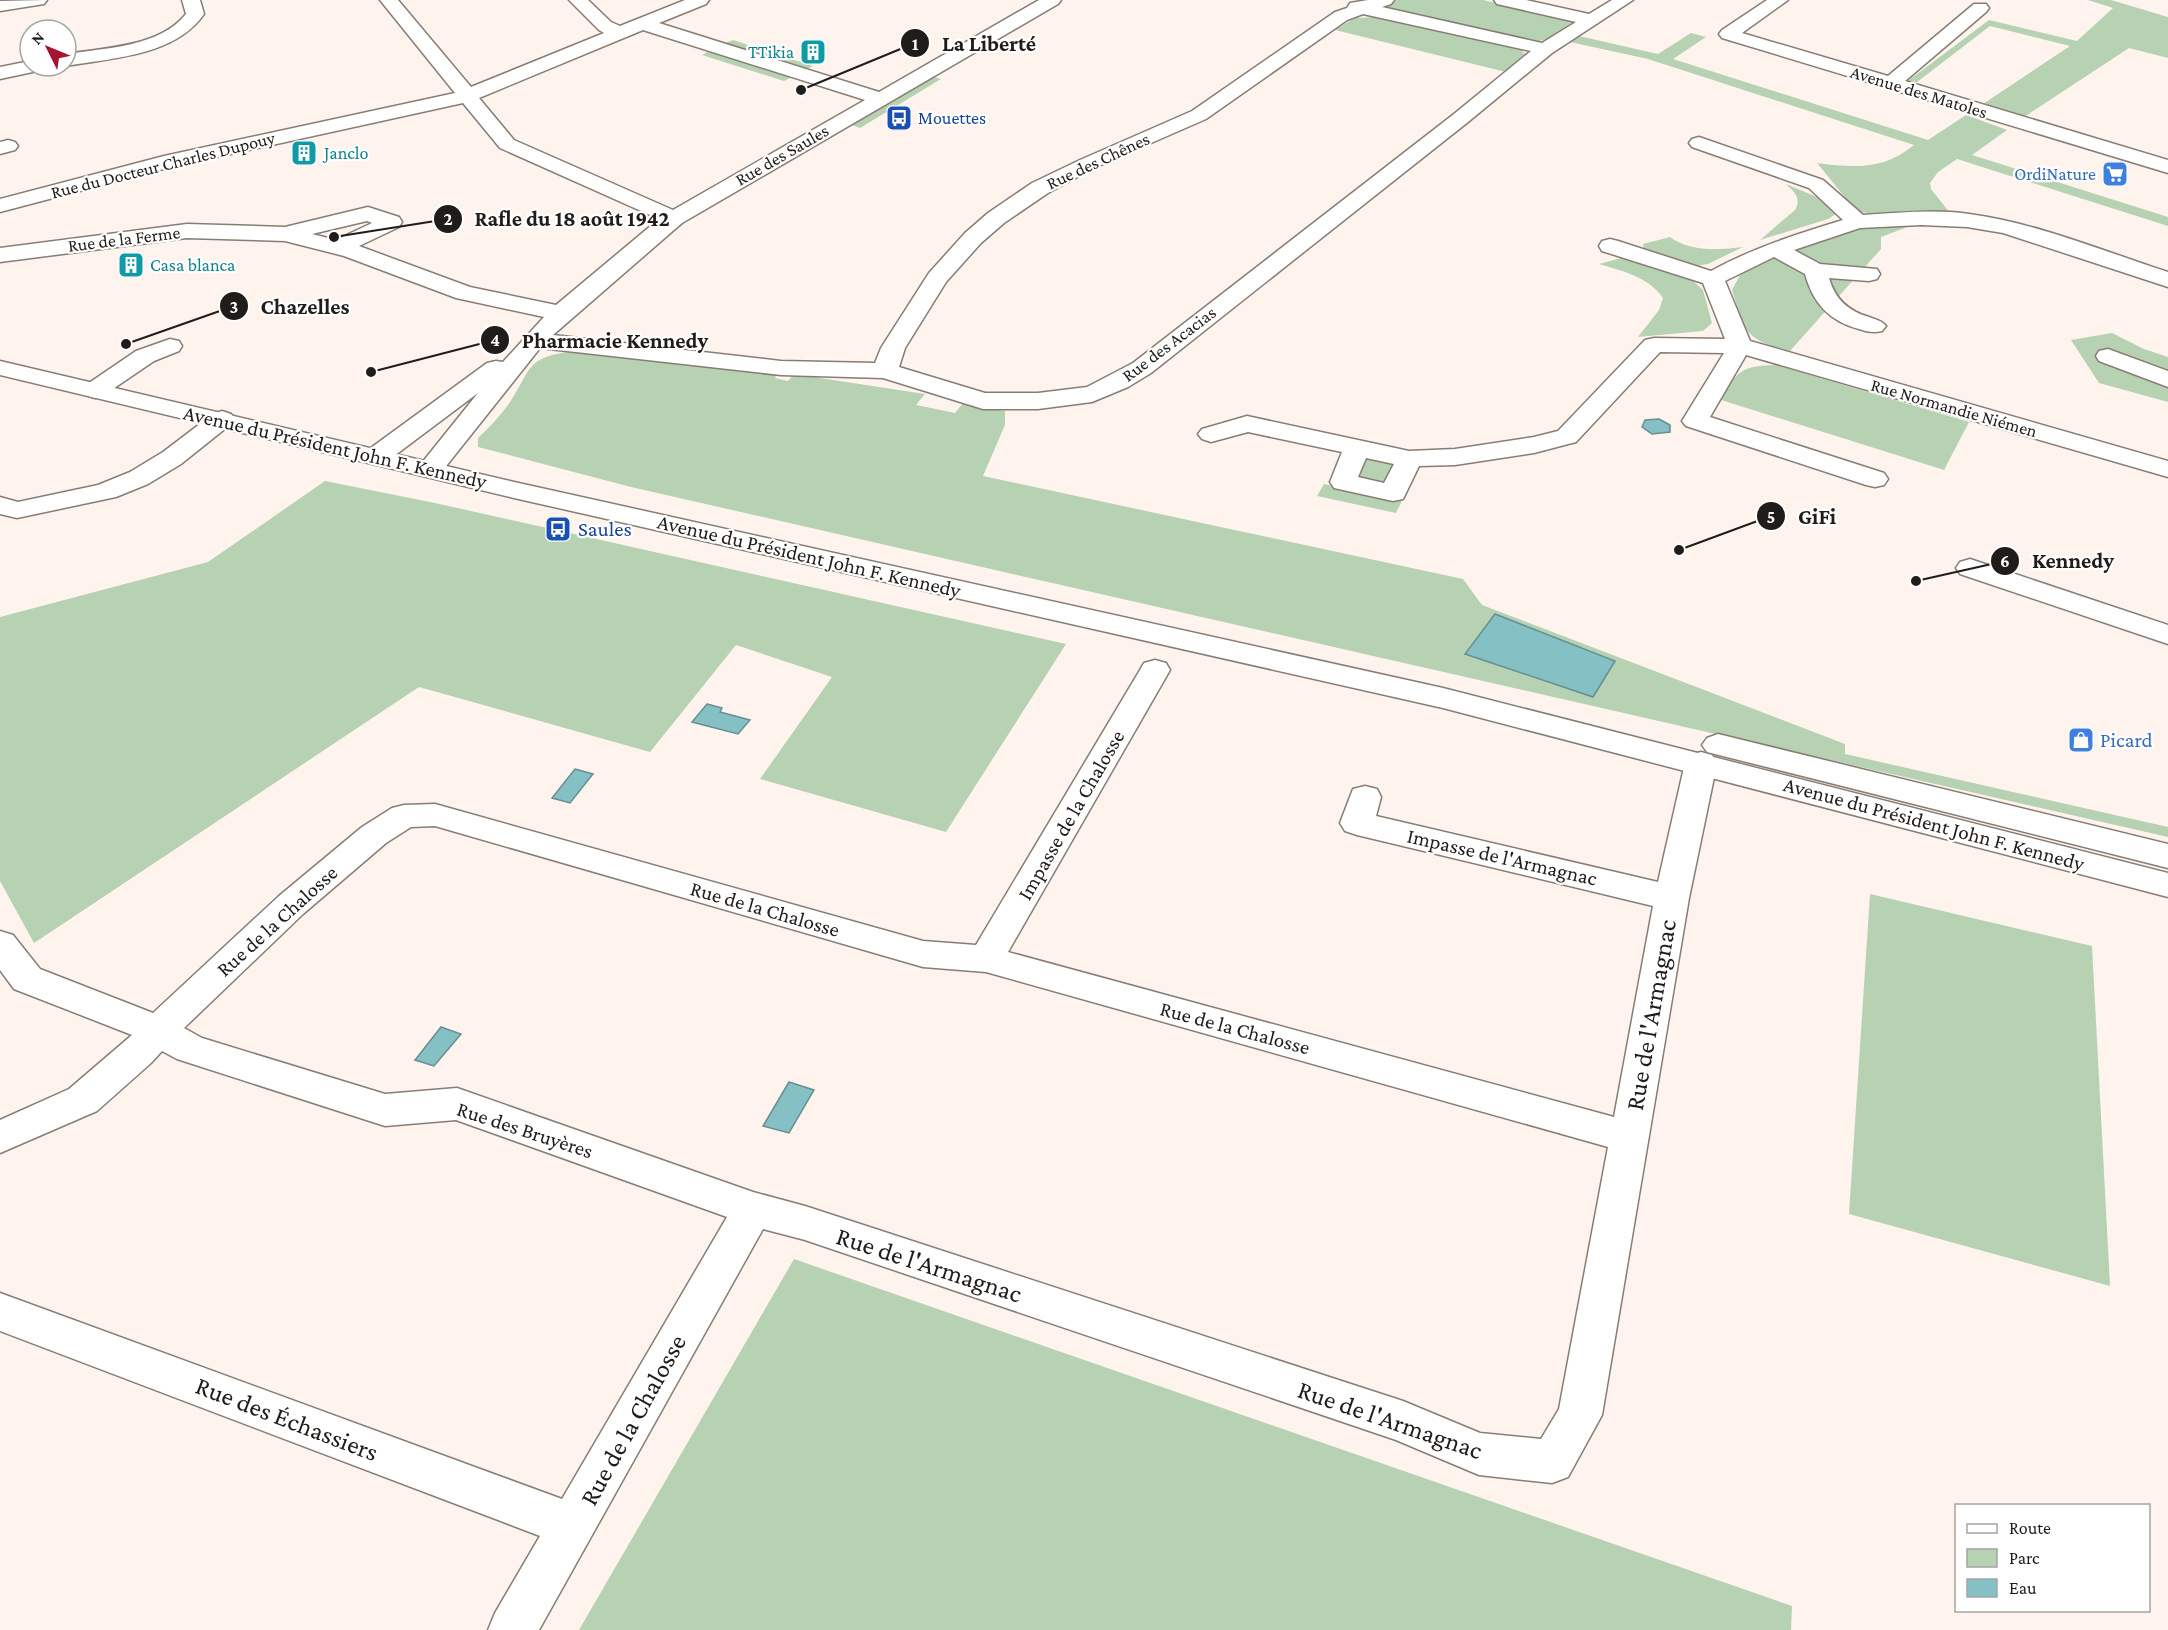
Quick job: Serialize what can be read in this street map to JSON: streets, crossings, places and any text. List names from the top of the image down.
{
  "streets": {
    "street": [
      "Avenue des Matoles",
      "Rue des Saules",
      "Rue des Chênes",
      "Rue du Docteur Charles Dupouy",
      "Rue de la Ferme",
      "Rue des Acacias",
      "Rue Normandie Niémen",
      "Avenue du Président John F. Kennedy",
      "Impasse de la Chalosse",
      "Impasse de l'Armagnac",
      "Rue de la Chalosse",
      "Rue de l'Armagnac",
      "Rue des Bruyères",
      "Rue des Échassiers"
    ]
  },
  "crossings": [
    ["Rue des Saules", "Rue de la Ferme"],
    ["Rue des Saules", "Rue des Acacias"],
    ["Rue des Saules", "Avenue du Président John F. Kennedy"],
    ["Rue des Chênes", "Rue des Acacias"],
    ["Avenue du Président John F. Kennedy", "Rue de l'Armagnac"],
    ["Impasse de la Chalosse", "Rue de la Chalosse"],
    ["Impasse de l'Armagnac", "Rue de l'Armagnac"],
    ["Rue de la Chalosse", "Rue de l'Armagnac"],
    ["Rue de la Chalosse", "Rue des Bruyères"],
    ["Rue de la Chalosse", "Rue des Échassiers"],
    ["Rue de l'Armagnac", "Rue des Bruyères"]
  ],
  "places": {
    "building": ["TTikia", "Janclo", "Casa blanca"],
    "other": [
      "La Liberté",
      "Rafle du 18 août 1942",
      "Chazelles",
      "Pharmacie Kennedy",
      "GiFi",
      "Kennedy"
    ],
    "bus stop": ["Mouettes", "Saules"],
    "supermarket": ["OrdiNature"],
    "shop": ["Picard"]
  },
  "legend": ["Route", "Parc", "Eau"],
  "north": "top left"
}
